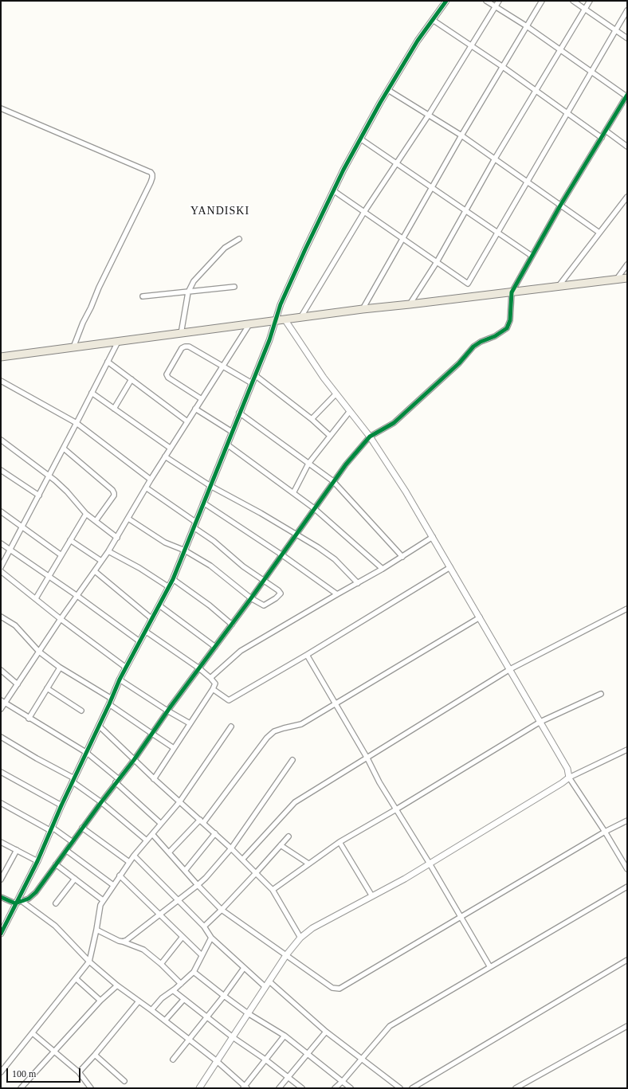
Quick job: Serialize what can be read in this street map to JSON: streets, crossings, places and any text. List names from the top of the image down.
{
  "districts": ["YANDISKI"],
  "scale_bar": "100 m"
}
